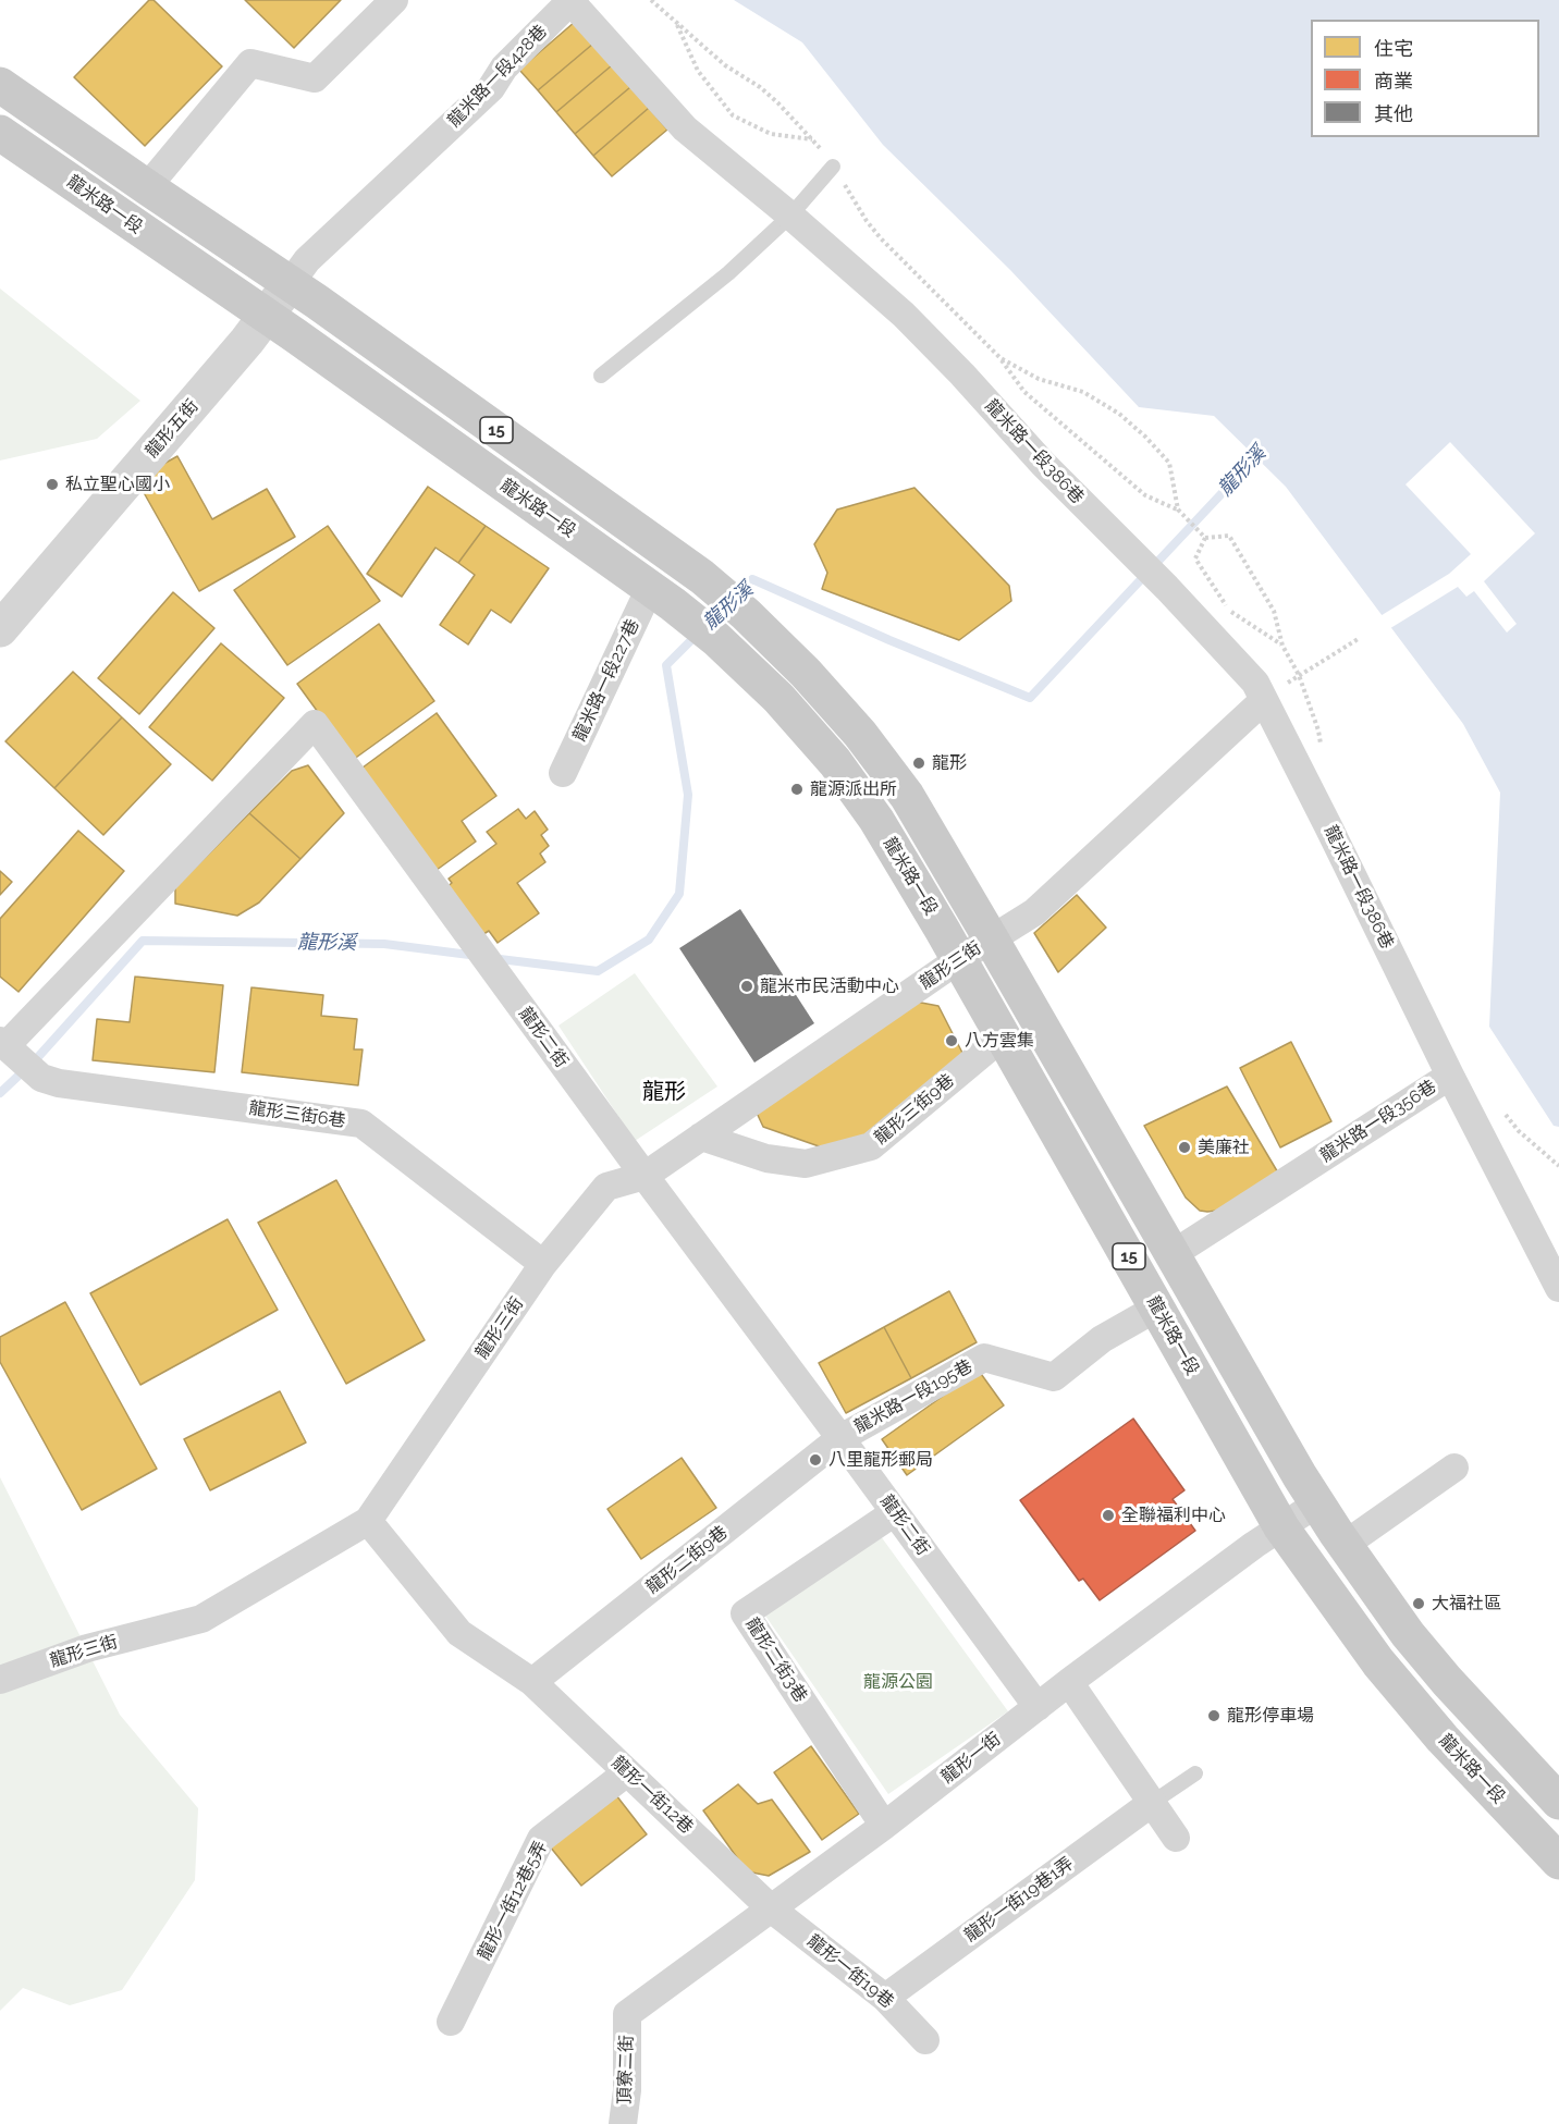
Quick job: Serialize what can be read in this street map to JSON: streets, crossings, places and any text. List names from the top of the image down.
{
  "streets": {
    "main road": ["龍米路一段", "15"],
    "street": [
      "龍米路一段428巷",
      "龍形五街",
      "龍米路一段386巷",
      "龍米路一段227巷",
      "龍形三街",
      "龍形二街",
      "龍形三街9巷",
      "龍形三街6巷",
      "龍米路一段356巷",
      "龍米路一段195巷",
      "龍形二街9巷",
      "龍形二街3巷",
      "龍形一街",
      "龍形一街12巷",
      "龍形一街19巷1弄",
      "龍形一街12巷5弄",
      "龍形一街19巷",
      "頂寮二街"
    ]
  },
  "crossings": [
    ["龍米路一段428巷", "龍形五街"],
    ["龍米路一段428巷", "15"],
    ["龍米路一段428巷", "龍米路一段386巷"],
    ["龍米路一段", "龍形五街"],
    ["龍米路一段", "龍米路一段227巷"],
    ["龍米路一段", "龍形三街"],
    ["龍米路一段", "龍形三街9巷"],
    ["龍米路一段", "龍米路一段195巷"],
    ["龍米路一段", "龍形一街"],
    ["龍形五街", "15"],
    ["15", "龍形三街"],
    ["15", "龍米路一段356巷"],
    ["15", "龍形一街"],
    ["龍米路一段386巷", "龍米路一段356巷"],
    ["龍形三街", "龍形二街"],
    ["龍形三街", "龍形三街9巷"],
    ["龍形三街", "龍形三街6巷"],
    ["龍形三街", "龍形一街12巷"],
    ["龍形二街", "龍形三街6巷"],
    ["龍形二街", "龍米路一段195巷"],
    ["龍形二街", "龍形二街9巷"],
    ["龍形二街", "龍形二街3巷"],
    ["龍形二街", "龍形一街"],
    ["龍米路一段195巷", "龍形二街9巷"],
    ["龍形二街9巷", "龍形一街12巷"],
    ["龍形二街3巷", "龍形一街"],
    ["龍形一街", "龍形一街12巷"],
    ["龍形一街", "龍形一街19巷"],
    ["龍形一街", "頂寮二街"],
    ["龍形一街12巷", "龍形一街12巷5弄"],
    ["龍形一街12巷", "龍形一街19巷"],
    ["龍形一街19巷1弄", "龍形一街19巷"]
  ],
  "districts": ["龍形"],
  "water": ["龍形溪"],
  "parks": ["龍源公園"],
  "places": [
    "私立聖心國小",
    "龍形",
    "龍源派出所",
    "龍米市民活動中心",
    "八方雲集",
    "美廉社",
    "八里龍形郵局",
    "全聯福利中心",
    "大福社區",
    "龍形停車場"
  ],
  "legend": ["住宅", "商業", "其他"]
}
